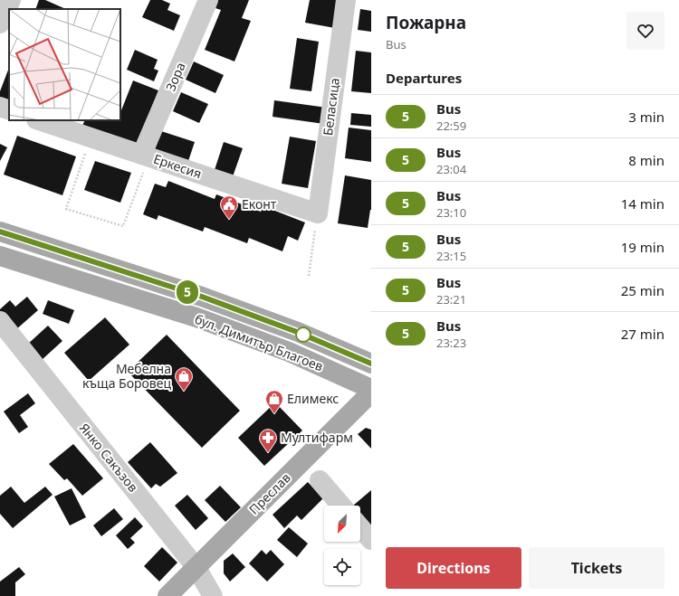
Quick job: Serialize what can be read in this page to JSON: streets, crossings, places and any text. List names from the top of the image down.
{
  "streets": {
    "main road": ["бул. Димитър Благоев", "Преслав"],
    "street": [
      "Зора",
      "Беласица",
      "Еркесия",
      "Янко Сакъзов"
    ]
  },
  "crossings": [
    ["Зора", "Еркесия"],
    ["Беласица", "Еркесия"],
    ["Янко Сакъзов", "Преслав"]
  ],
  "places": {
    "public building": ["Еконт"],
    "shop": ["Мебелна къща Боровец", "Елимекс"],
    "pharmacy": ["Мултифарм"]
  },
  "lines": ["bus line 5"],
  "north": "bottom left",
  "page": {
    "on_map": "5",
    "heading": [
      ["Пожарна", "Bus"],
      "Departures"
    ],
    "list": [
      {
        "mark": "5",
        "name": "Bus",
        "note": "22:59",
        "value": "3 min"
      },
      {
        "mark": "5",
        "name": "Bus",
        "note": "23:04",
        "value": "8 min"
      },
      {
        "mark": "5",
        "name": "Bus",
        "note": "23:10",
        "value": "14 min"
      },
      {
        "mark": "5",
        "name": "Bus",
        "note": "23:15",
        "value": "19 min"
      },
      {
        "mark": "5",
        "name": "Bus",
        "note": "23:21",
        "value": "25 min"
      },
      {
        "mark": "5",
        "name": "Bus",
        "note": "23:23",
        "value": "27 min"
      }
    ],
    "buttons": ["Directions", "Tickets"]
  }
}
